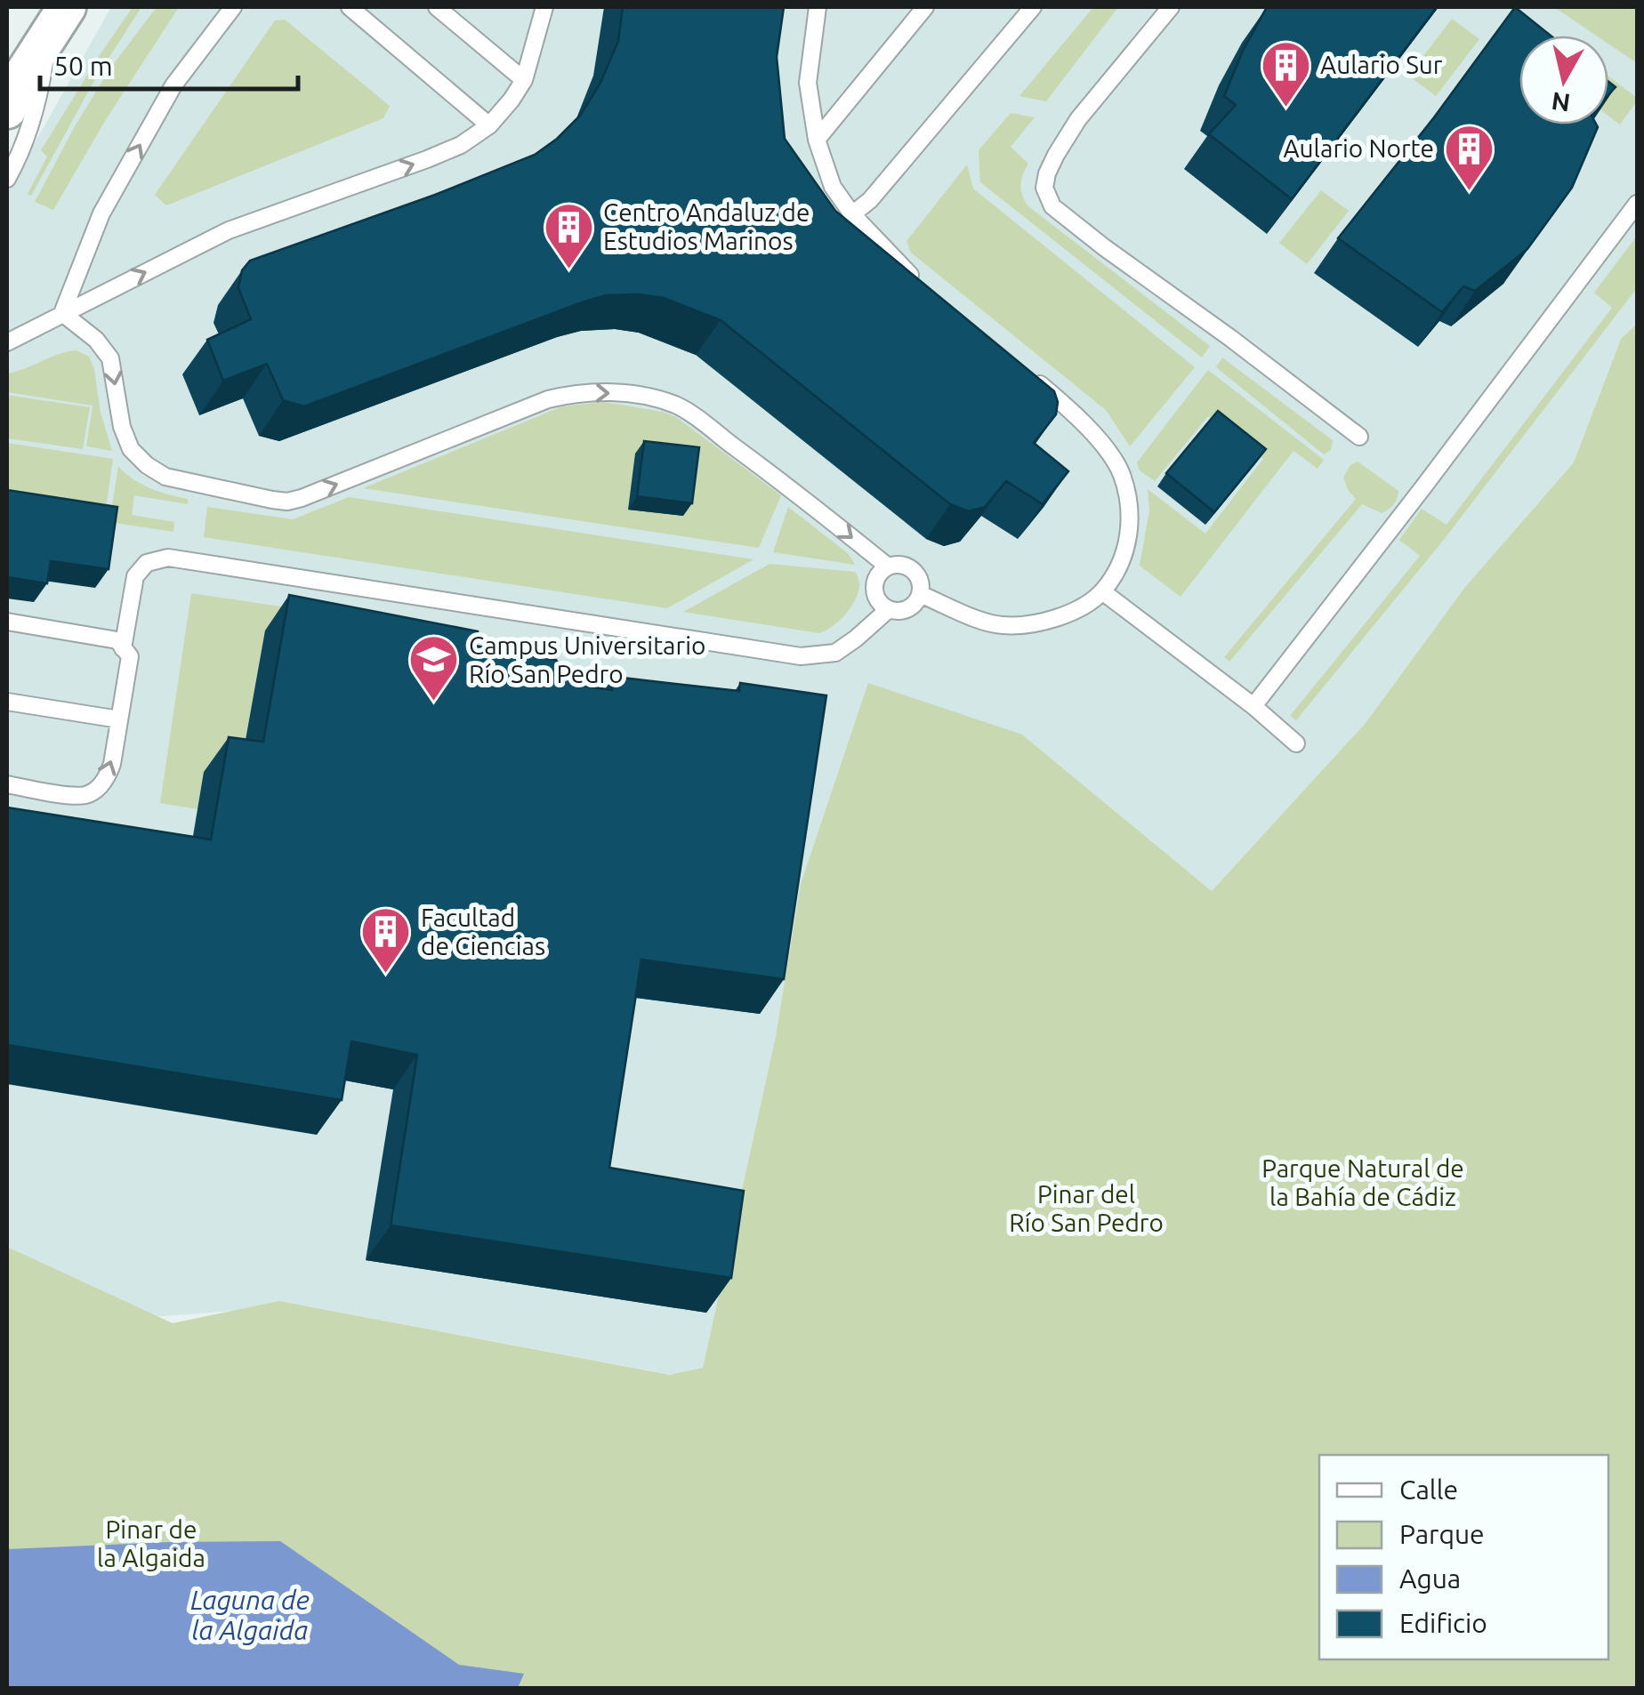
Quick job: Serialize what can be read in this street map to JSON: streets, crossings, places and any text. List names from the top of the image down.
{
  "water": ["Laguna de la Algaida"],
  "parks": ["Parque Natural de la Bahía de Cádiz", "Pinar del Río San Pedro", "Pinar de la Algaida"],
  "places": {
    "building": [
      "Aulario Sur",
      "Aulario Norte",
      "Centro Andaluz de Estudios Marinos",
      "Facultad de Ciencias"
    ],
    "school or university": ["Campus Universitario Río San Pedro"]
  },
  "legend": [
    "Calle",
    "Parque",
    "Agua",
    "Edificio"
  ],
  "scale_bar": "50 m",
  "north": "bottom"
}
